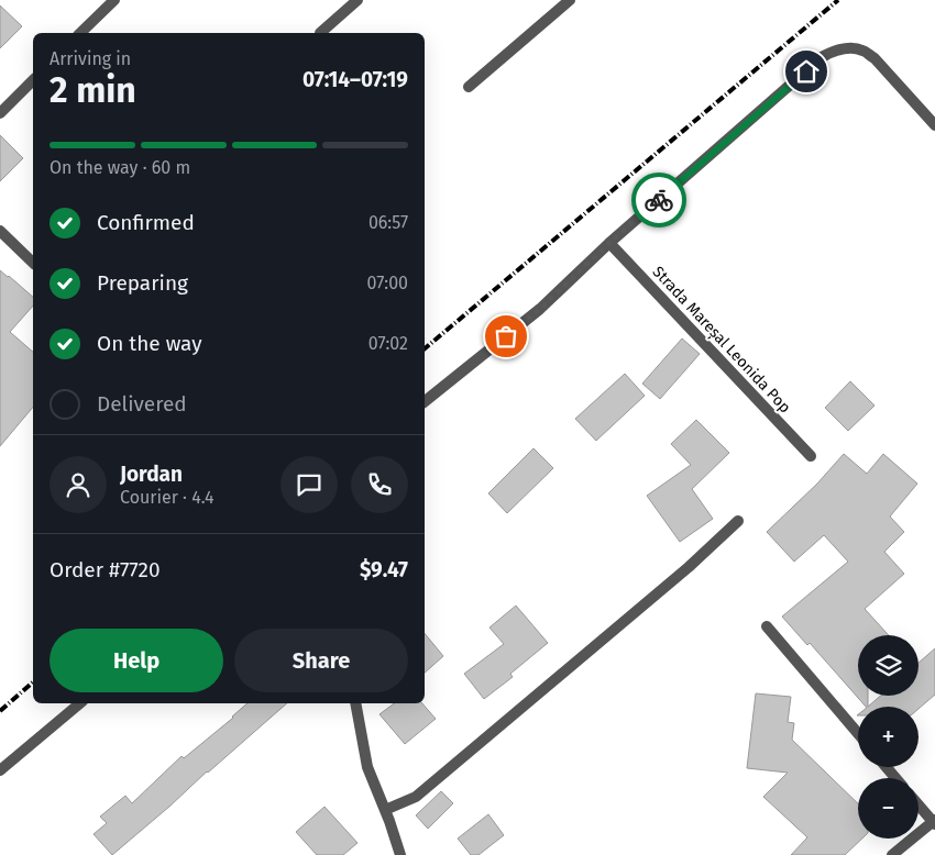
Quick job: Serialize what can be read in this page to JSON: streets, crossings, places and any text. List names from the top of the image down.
{
  "streets": {
    "street": ["Strada Mareșal Leonida Pop"]
  },
  "page": {
    "heading": ["2 min", "Arriving in", "07:14–07:19"],
    "panel": [
      "Jordan",
      "Courier · 4.4",
      "Order #7720",
      "$9.47"
    ],
    "bar": "On the way · 60 m",
    "list": [
      ["Confirmed", "06:57"],
      ["Preparing", "07:00"],
      ["On the way", "07:02"],
      "Delivered"
    ],
    "buttons": ["Help", "Share"],
    "map_buttons": ["+", "−"]
  }
}
